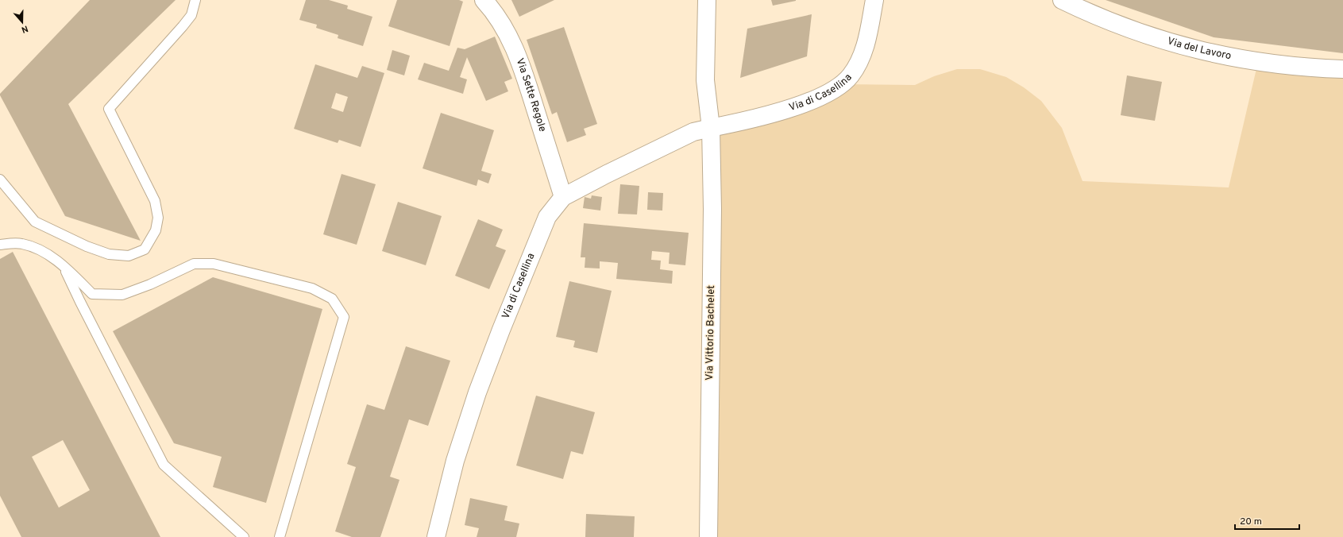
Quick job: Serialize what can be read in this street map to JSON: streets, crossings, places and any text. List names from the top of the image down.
{
  "streets": {
    "street": [
      "Via del Lavoro",
      "Via di Casellina",
      "Via Sette Regole",
      "Via Vittorio Bachelet"
    ]
  },
  "crossings": [
    ["Via di Casellina", "Via Sette Regole"],
    ["Via di Casellina", "Via Vittorio Bachelet"]
  ],
  "scale_bar": "20 m",
  "north": "bottom"
}
